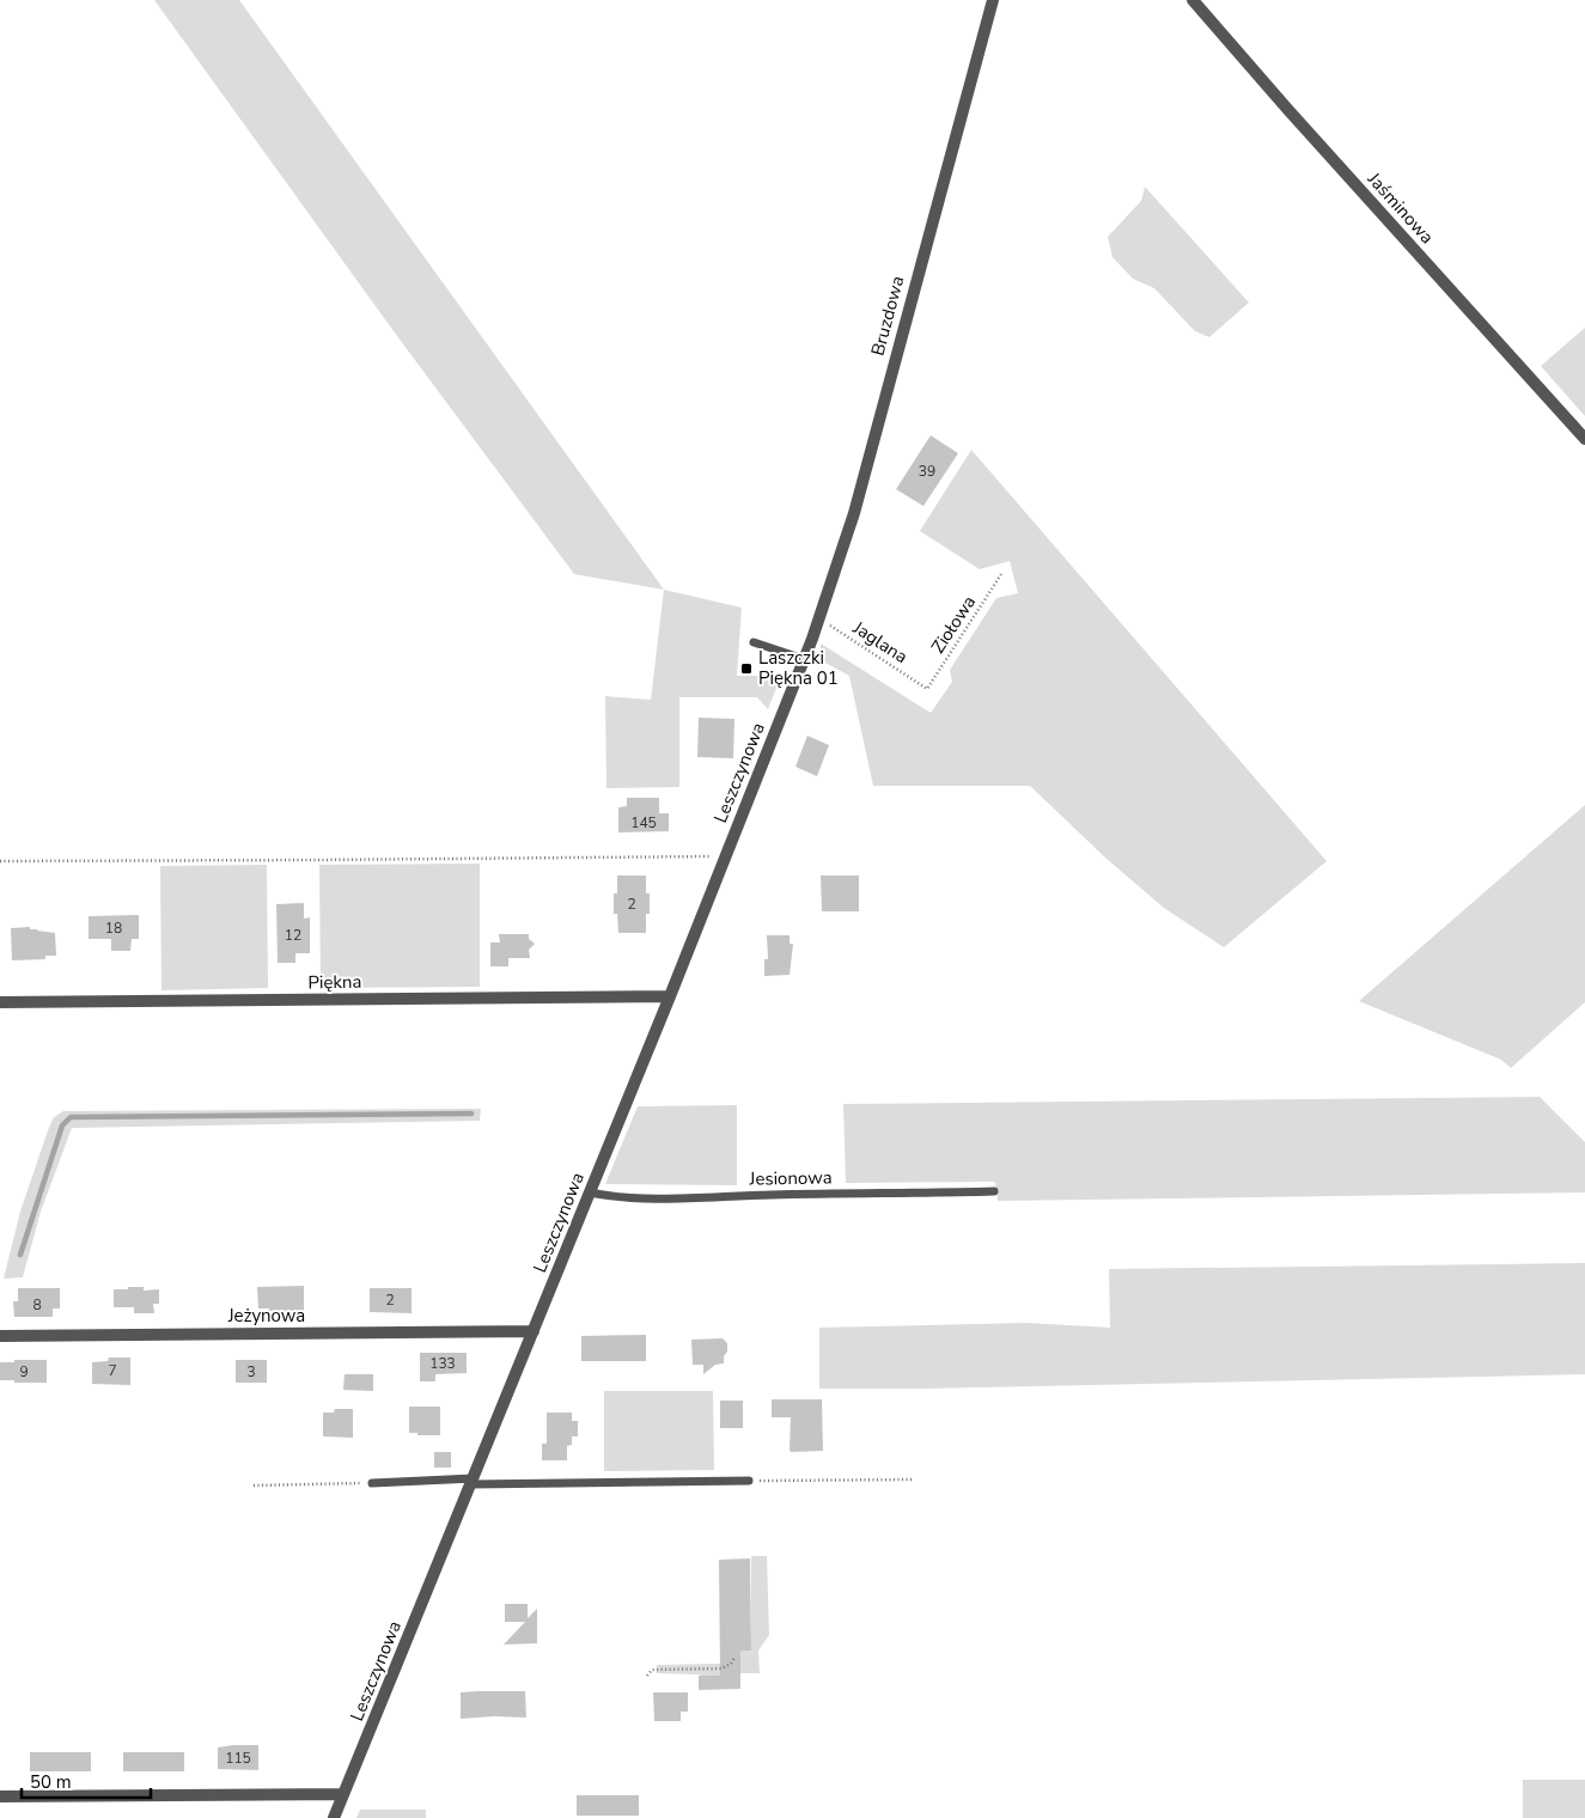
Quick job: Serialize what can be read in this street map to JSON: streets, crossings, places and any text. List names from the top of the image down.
{
  "streets": {
    "street": [
      "Jaśminowa",
      "Bruzdowa",
      "Leszczynowa",
      "Piękna",
      "Jeżynowa"
    ],
    "lane": ["Jesionowa"],
    "path": ["Ziołowa", "Jaglana"]
  },
  "crossings": [
    ["Bruzdowa", "Jaglana"],
    ["Bruzdowa", "Leszczynowa"],
    ["Ziołowa", "Jaglana"],
    ["Leszczynowa", "Piękna"],
    ["Leszczynowa", "Jesionowa"],
    ["Leszczynowa", "Jeżynowa"]
  ],
  "places": {
    "transit": ["Laszczki Piękna 01"]
  },
  "house_numbers": [
    "39",
    "145",
    "2",
    "18",
    "12",
    "2",
    "8",
    "133",
    "7",
    "9",
    "3",
    "115"
  ],
  "scale_bar": "50 m"
}
